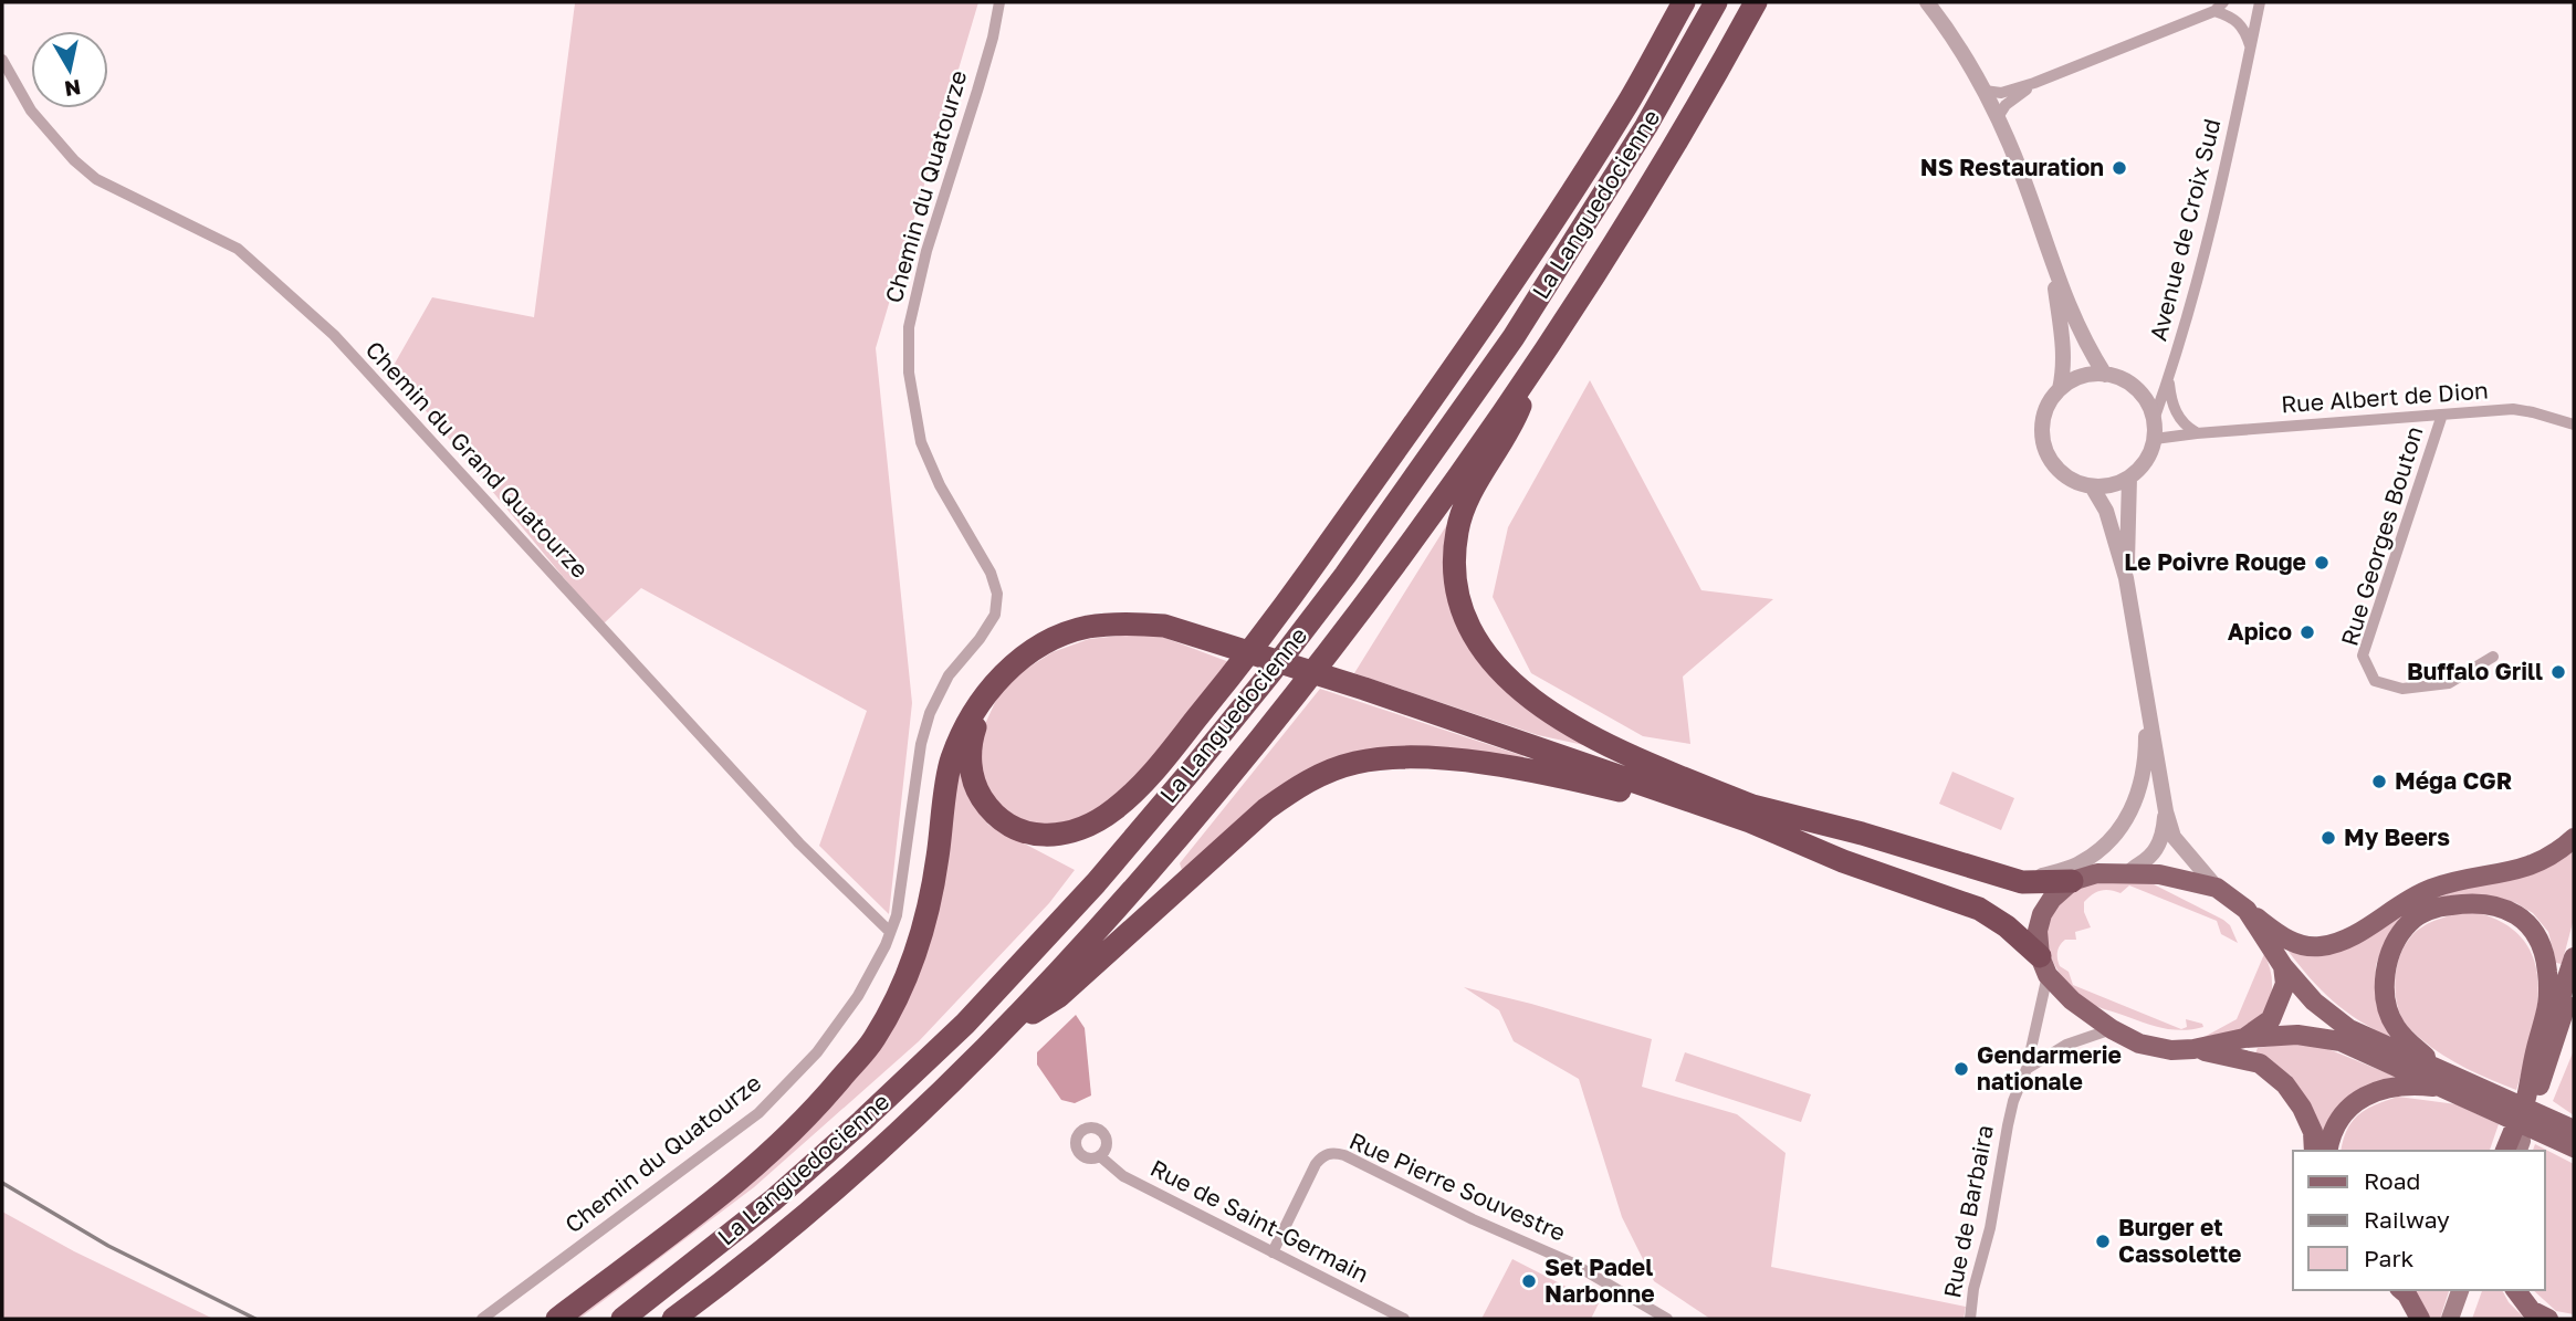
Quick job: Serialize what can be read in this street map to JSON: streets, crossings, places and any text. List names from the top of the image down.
{
  "streets": {
    "highway": ["La Languedocienne"],
    "street": [
      "Chemin du Quatourze",
      "Avenue de Croix Sud",
      "Rue Albert de Dion",
      "Chemin du Grand Quatourze",
      "Rue Georges Bouton",
      "Rue Pierre Souvestre",
      "Rue de Barbaira",
      "Rue de Saint-Germain"
    ]
  },
  "crossings": [
    ["Chemin du Quatourze", "Chemin du Grand Quatourze"],
    ["Avenue de Croix Sud", "Rue Albert de Dion"],
    ["Rue Albert de Dion", "Rue Georges Bouton"],
    ["Rue Pierre Souvestre", "Rue de Saint-Germain"]
  ],
  "places": [
    "NS Restauration",
    "Le Poivre Rouge",
    "Apico",
    "Buffalo Grill",
    "Méga CGR",
    "My Beers",
    "Gendarmerie nationale",
    "Burger et Cassolette",
    "Set Padel Narbonne"
  ],
  "legend": ["Road", "Railway", "Park"],
  "north": "bottom"
}
